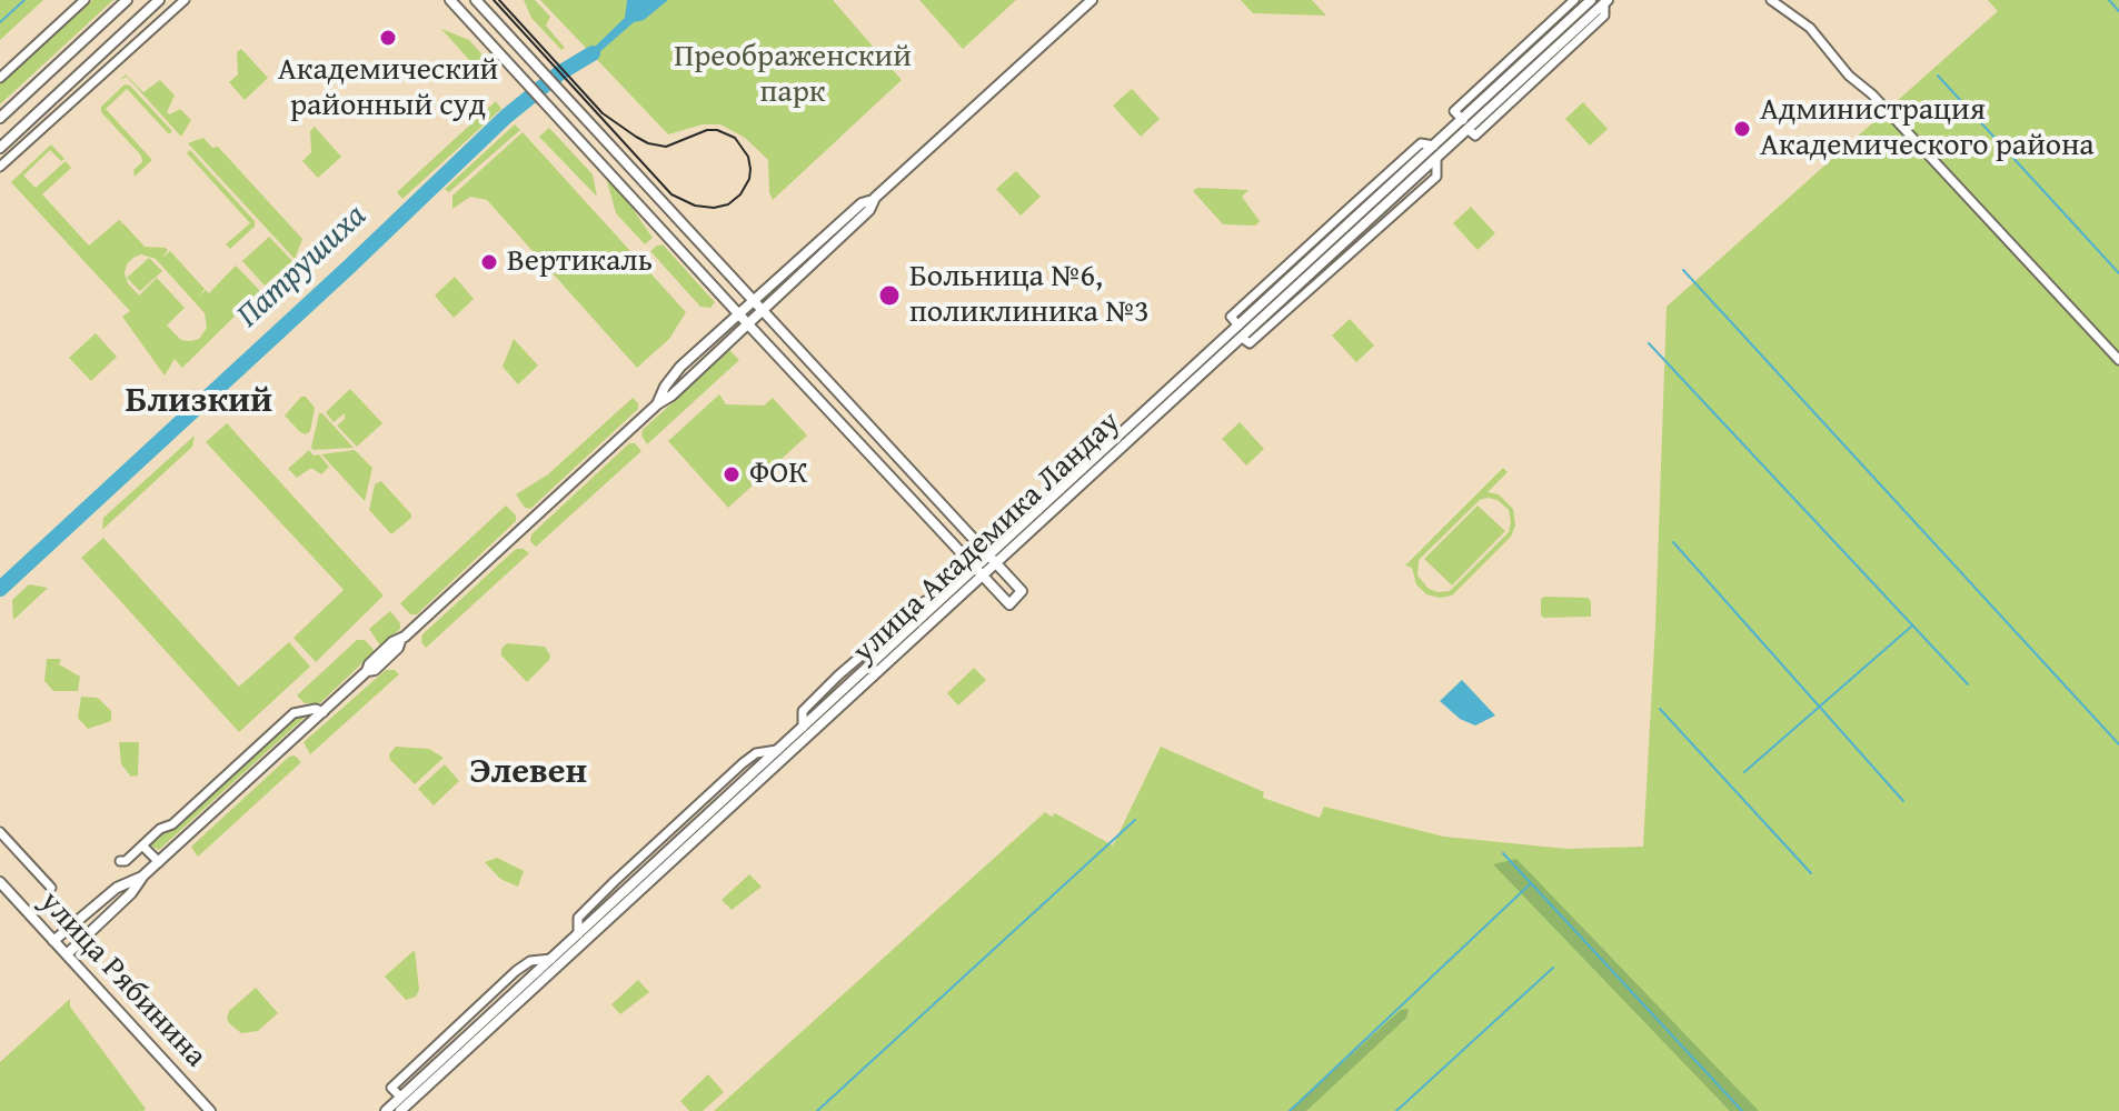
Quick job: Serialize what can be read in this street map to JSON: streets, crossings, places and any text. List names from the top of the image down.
{
  "streets": {
    "street": ["улица Академика Ландау", "улица Рябинина"]
  },
  "districts": ["Близкий", "Элевен"],
  "water": ["Патрушиха"],
  "parks": ["Преображенский парк"],
  "places": [
    "Академический районный суд",
    "Администрация Академического района",
    "Вертикаль",
    "Больница №6, поликлиника №3",
    "ФОК"
  ]
}
